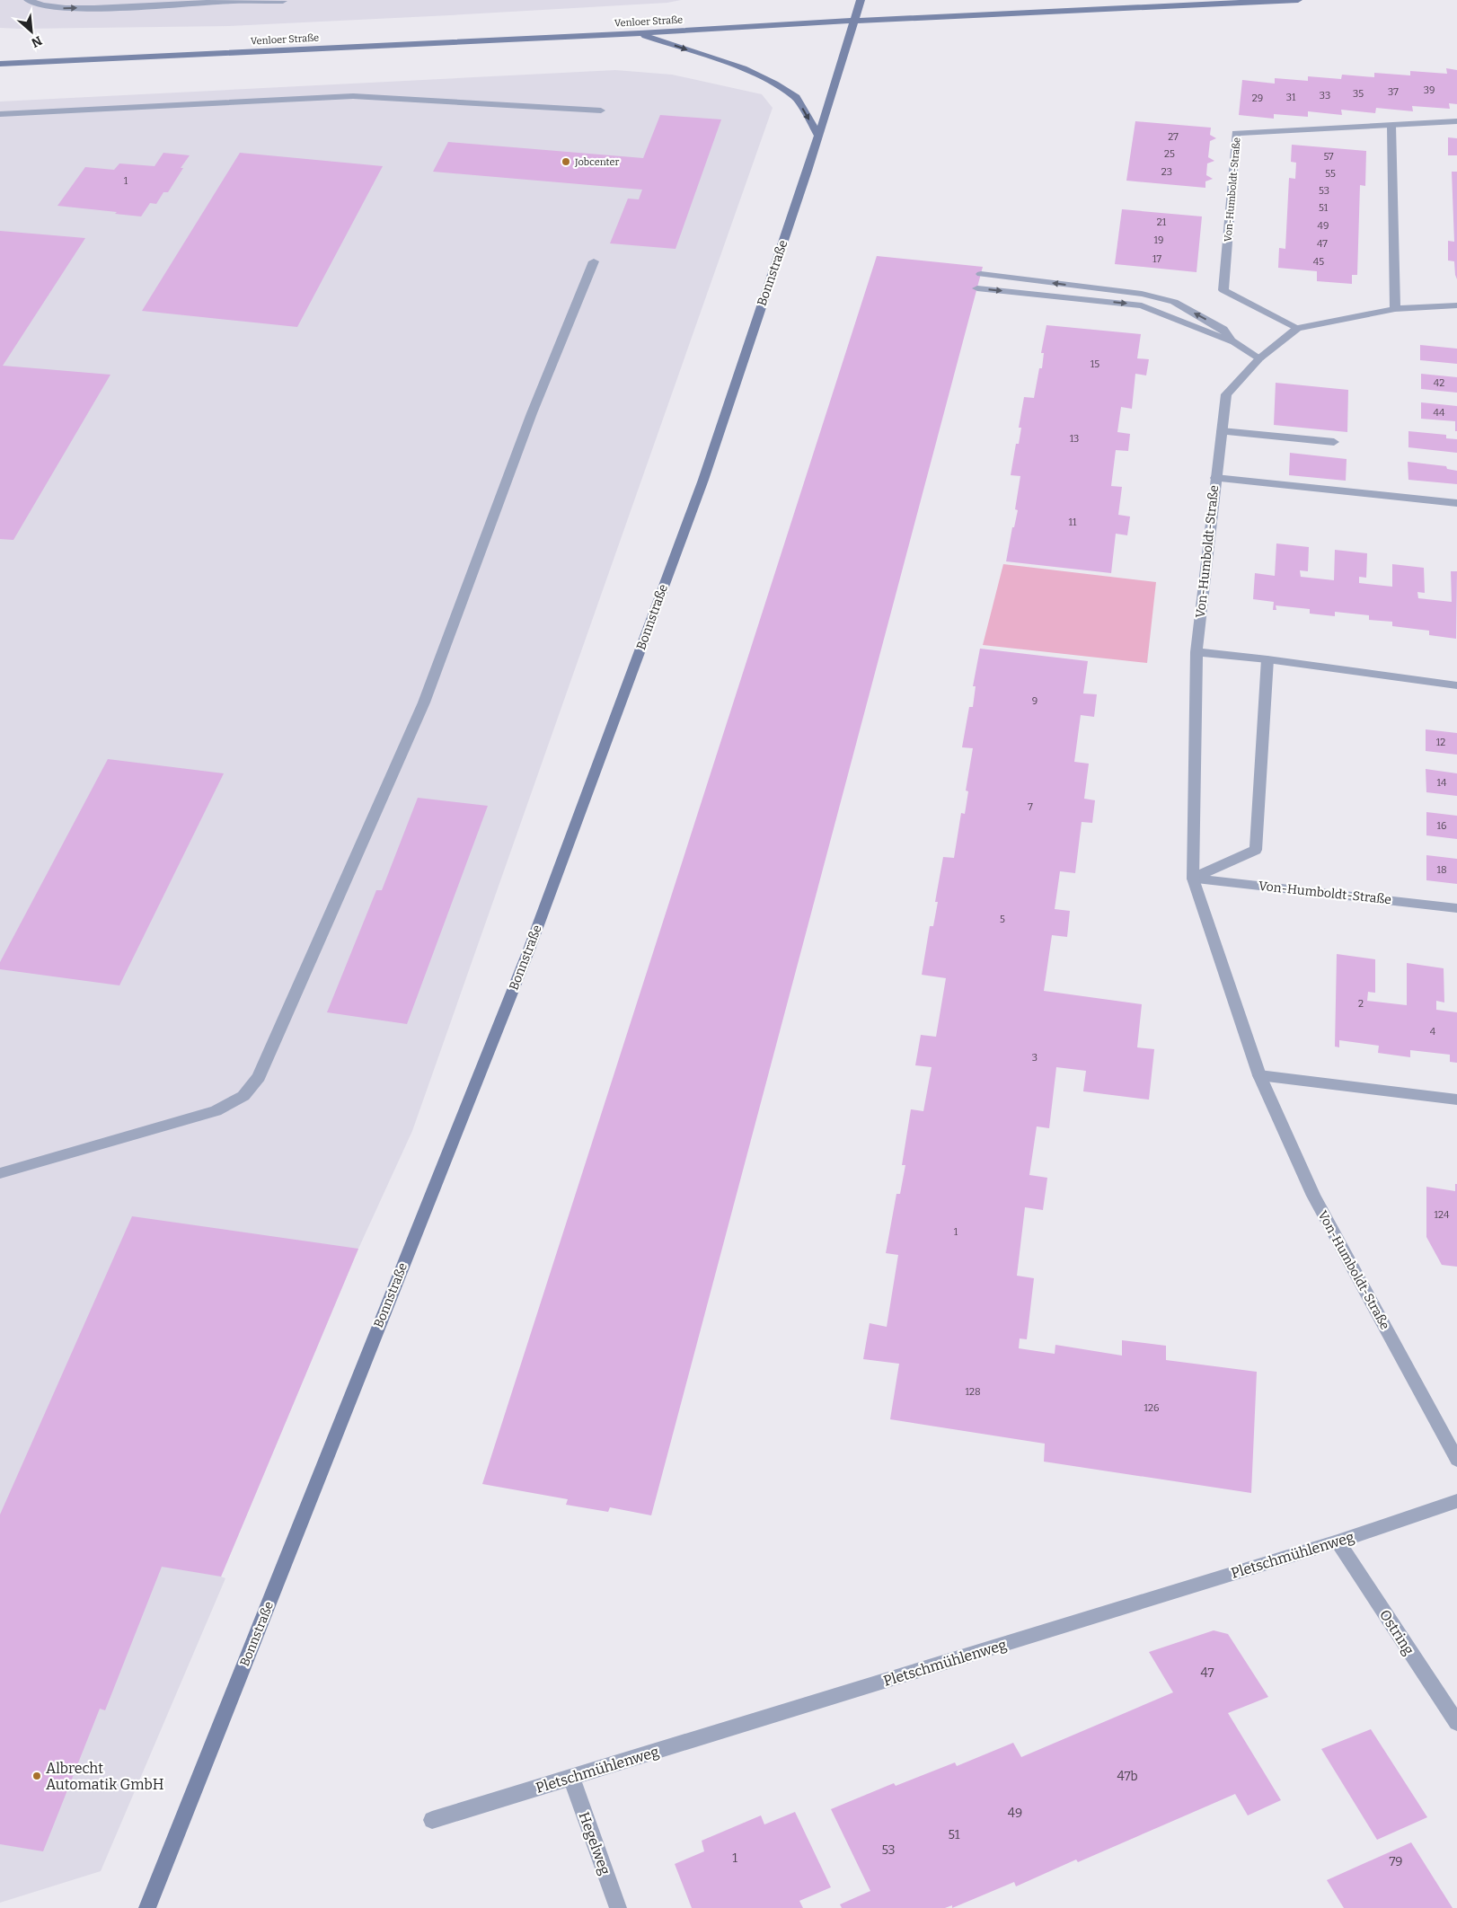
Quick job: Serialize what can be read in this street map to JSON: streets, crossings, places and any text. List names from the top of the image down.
{
  "streets": {
    "main road": ["Venloer Straße", "Bonnstraße"],
    "street": [
      "Von-Humboldt-Straße",
      "Pletschmühlenweg",
      "Ostring",
      "Hegelweg"
    ]
  },
  "crossings": [
    ["Venloer Straße", "Bonnstraße"],
    ["Pletschmühlenweg", "Ostring"],
    ["Pletschmühlenweg", "Hegelweg"]
  ],
  "places": ["Jobcenter", "Albrecht Automatik GmbH"],
  "house_numbers": [
    "39",
    "37",
    "35",
    "33",
    "31",
    "29",
    "27",
    "25",
    "57",
    "23",
    "55",
    "1",
    "53",
    "51",
    "21",
    "49",
    "19",
    "47",
    "17",
    "45",
    "15",
    "42",
    "44",
    "13",
    "11",
    "9",
    "12",
    "14",
    "7",
    "16",
    "18",
    "5",
    "2",
    "4",
    "3",
    "124",
    "1",
    "128",
    "126",
    "47",
    "47b",
    "49",
    "51",
    "53",
    "1",
    "79"
  ],
  "north": "bottom right"
}
